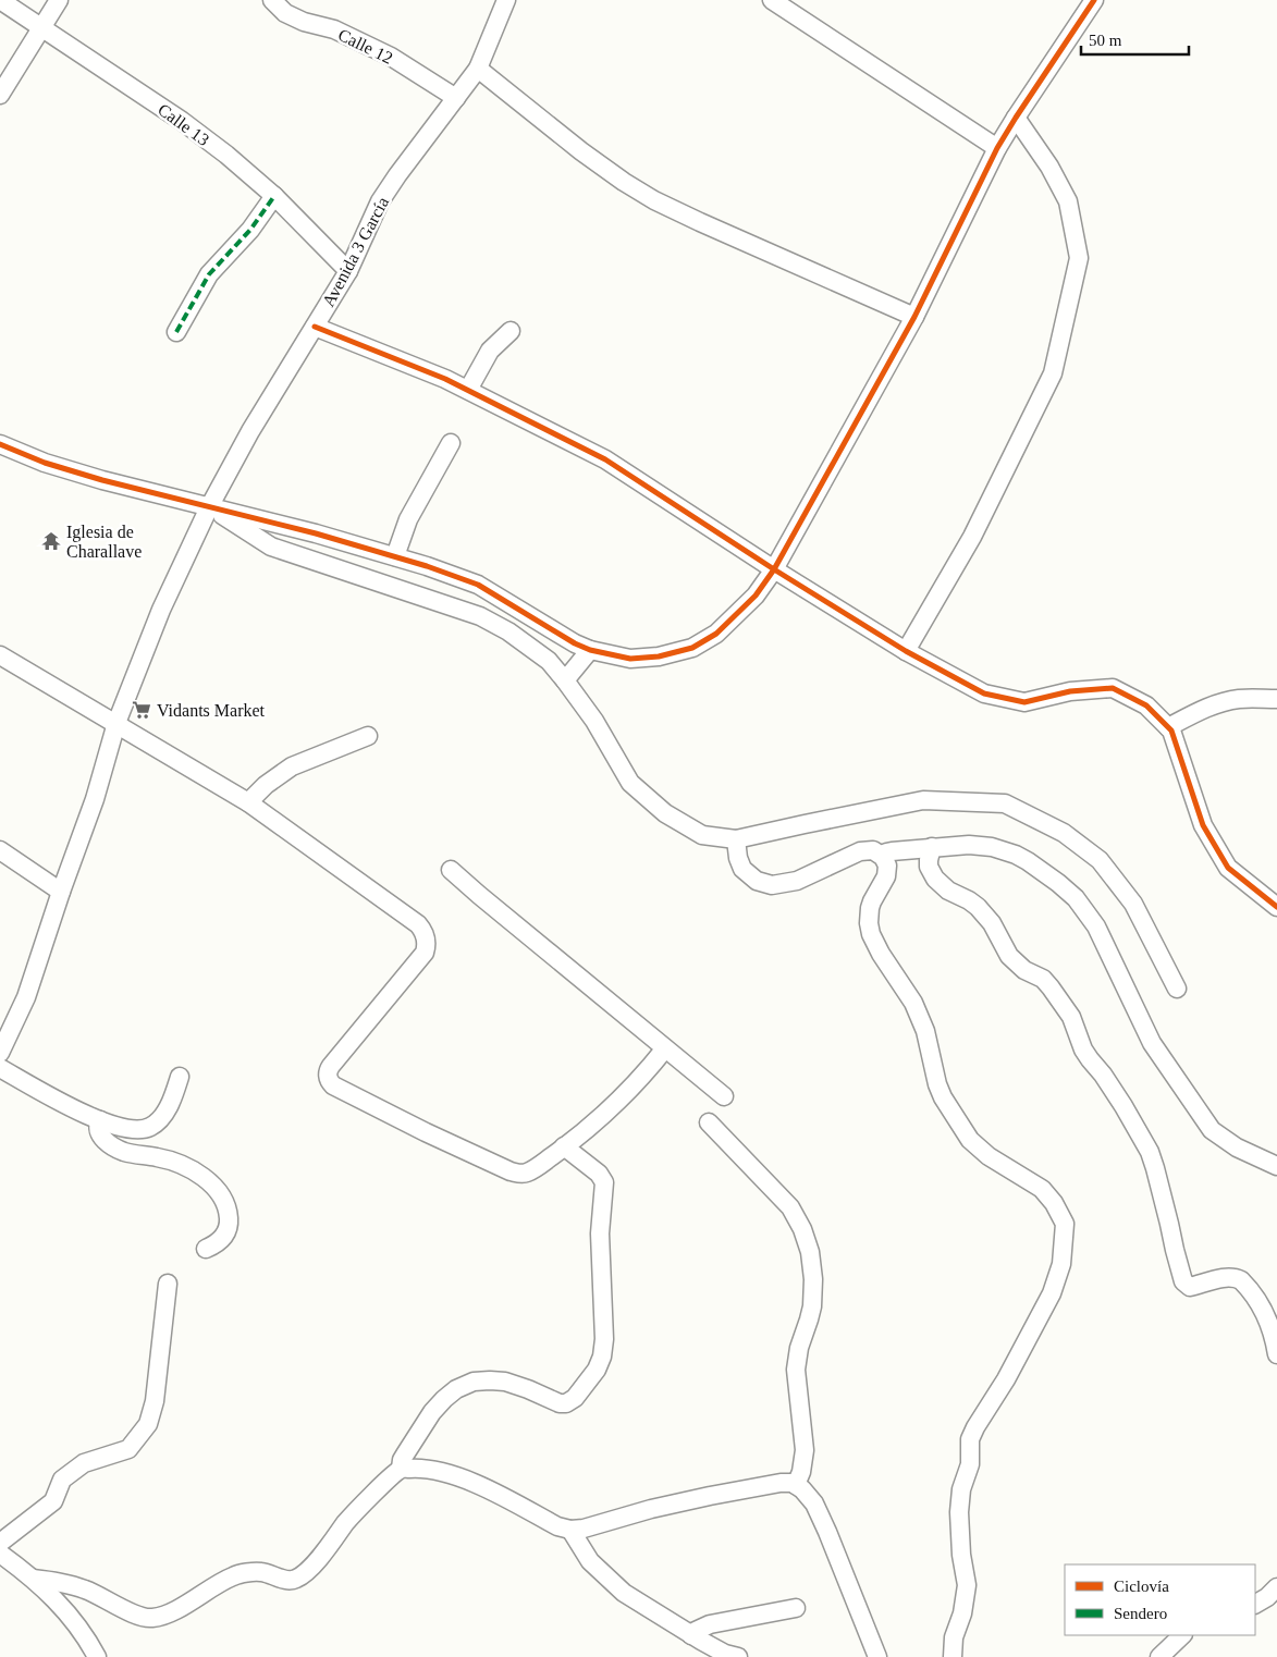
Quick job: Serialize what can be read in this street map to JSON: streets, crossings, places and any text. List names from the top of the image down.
{
  "streets": {
    "street": ["Calle 12", "Calle 13", "Avenida 3 García"]
  },
  "crossings": [
    ["Calle 12", "Avenida 3 García"],
    ["Calle 13", "Avenida 3 García"]
  ],
  "places": {
    "temple": ["Iglesia de Charallave"],
    "supermarket": ["Vidants Market"]
  },
  "legend": ["Ciclovía", "Sendero"],
  "scale_bar": "50 m"
}
